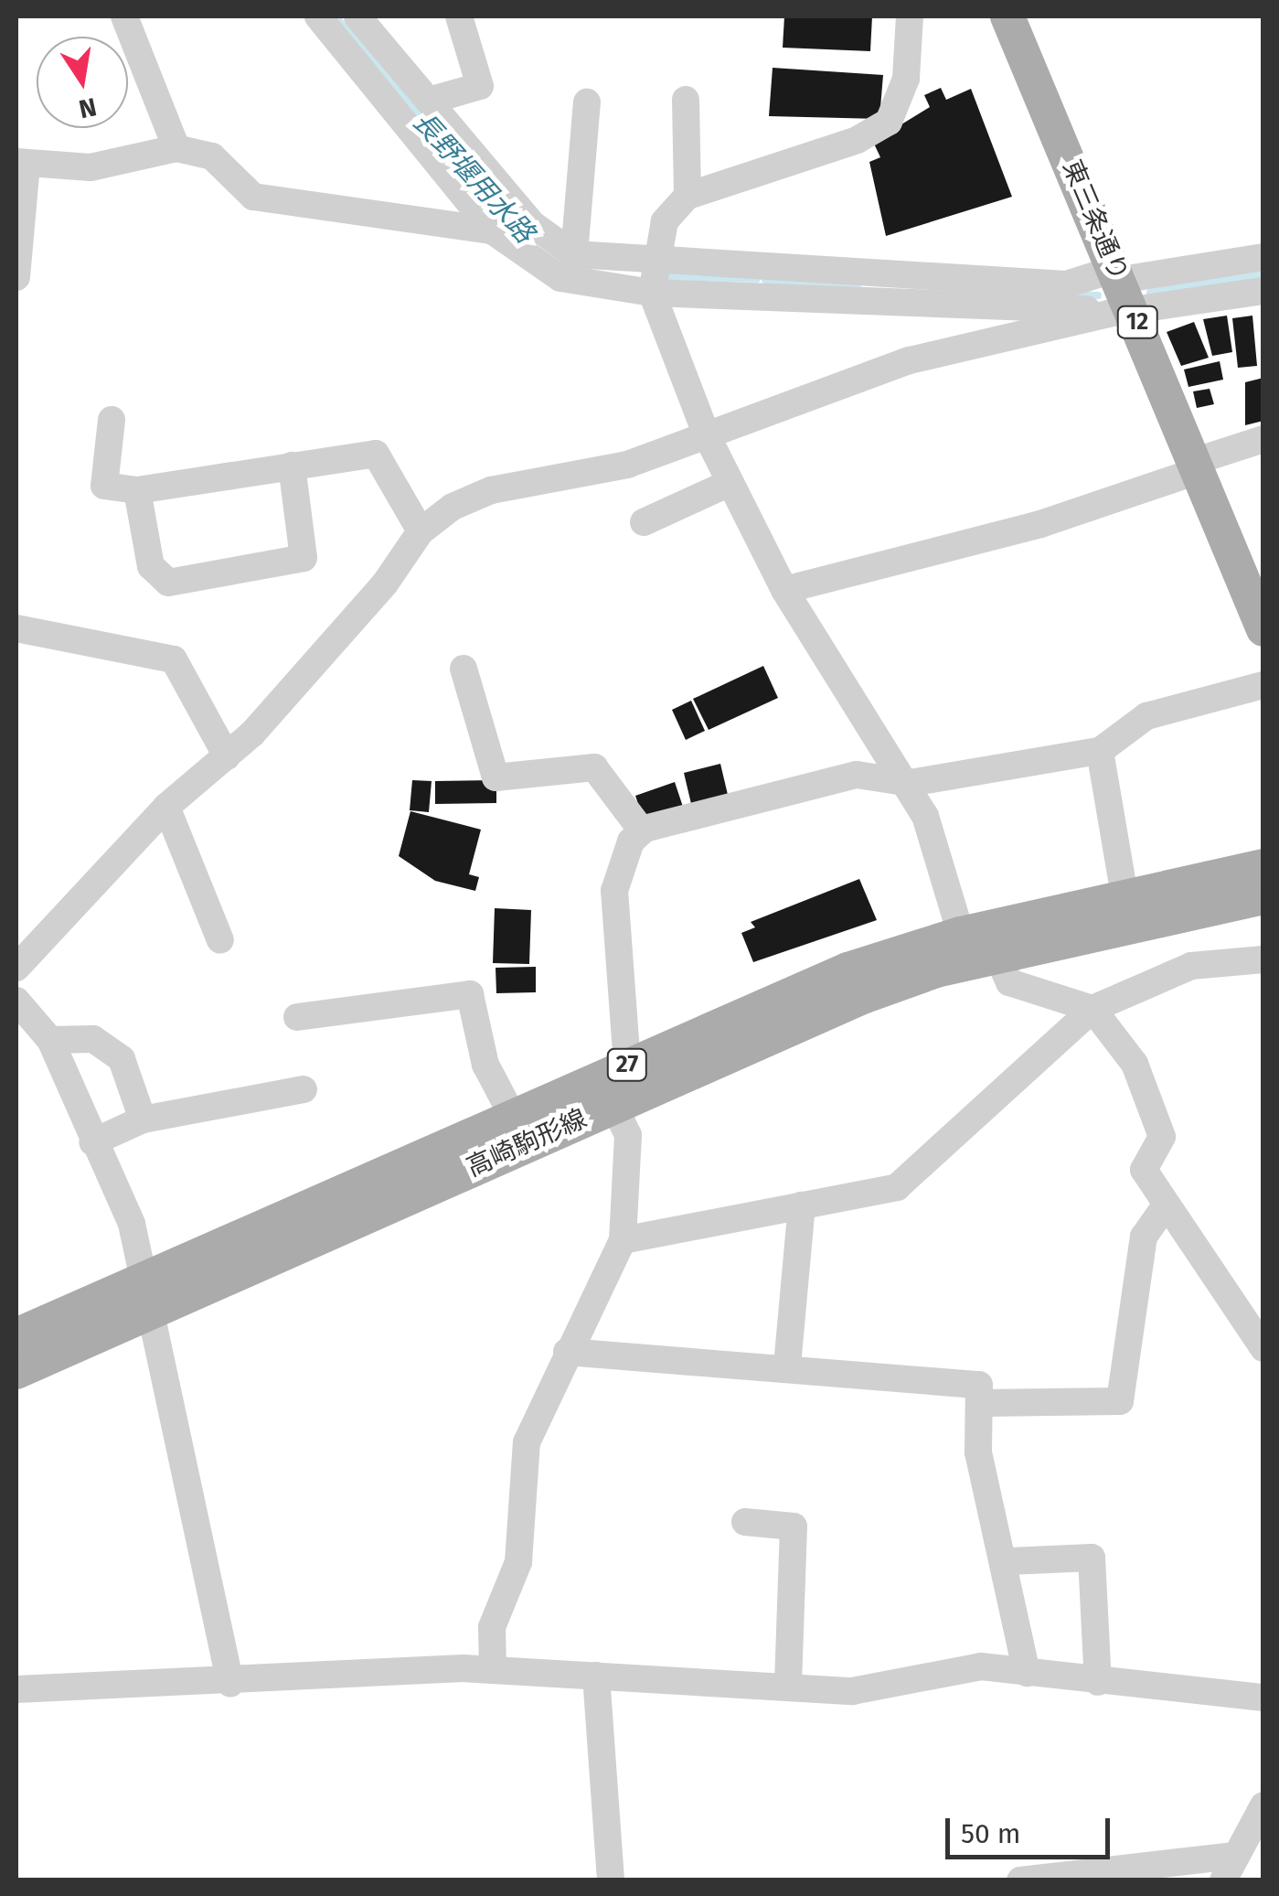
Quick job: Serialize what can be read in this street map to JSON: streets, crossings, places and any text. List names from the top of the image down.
{
  "streets": {
    "main road": [
      "東三条通り",
      "12",
      "27",
      "高崎駒形線"
    ]
  },
  "water": ["長野堰用水路"],
  "scale_bar": "50 m",
  "north": "bottom"
}
